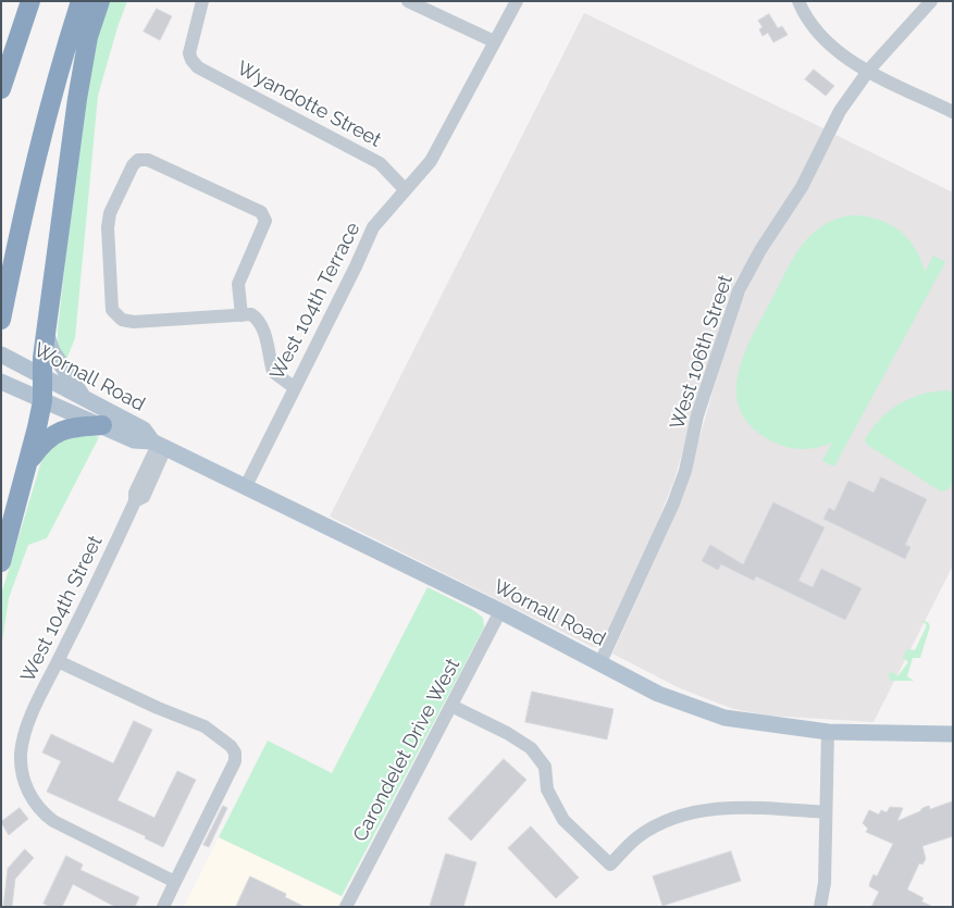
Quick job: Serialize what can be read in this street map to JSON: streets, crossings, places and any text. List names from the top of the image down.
{
  "streets": {
    "main road": ["Wornall Road"],
    "street": [
      "Wyandotte Street",
      "West 104th Terrace",
      "West 106th Street",
      "West 104th Street",
      "Carondelet Drive West"
    ]
  },
  "crossings": [
    ["Wyandotte Street", "West 104th Terrace"],
    ["West 104th Terrace", "Wornall Road"],
    ["West 106th Street", "Wornall Road"],
    ["Wornall Road", "West 104th Street"],
    ["Wornall Road", "Carondelet Drive West"]
  ]
}
